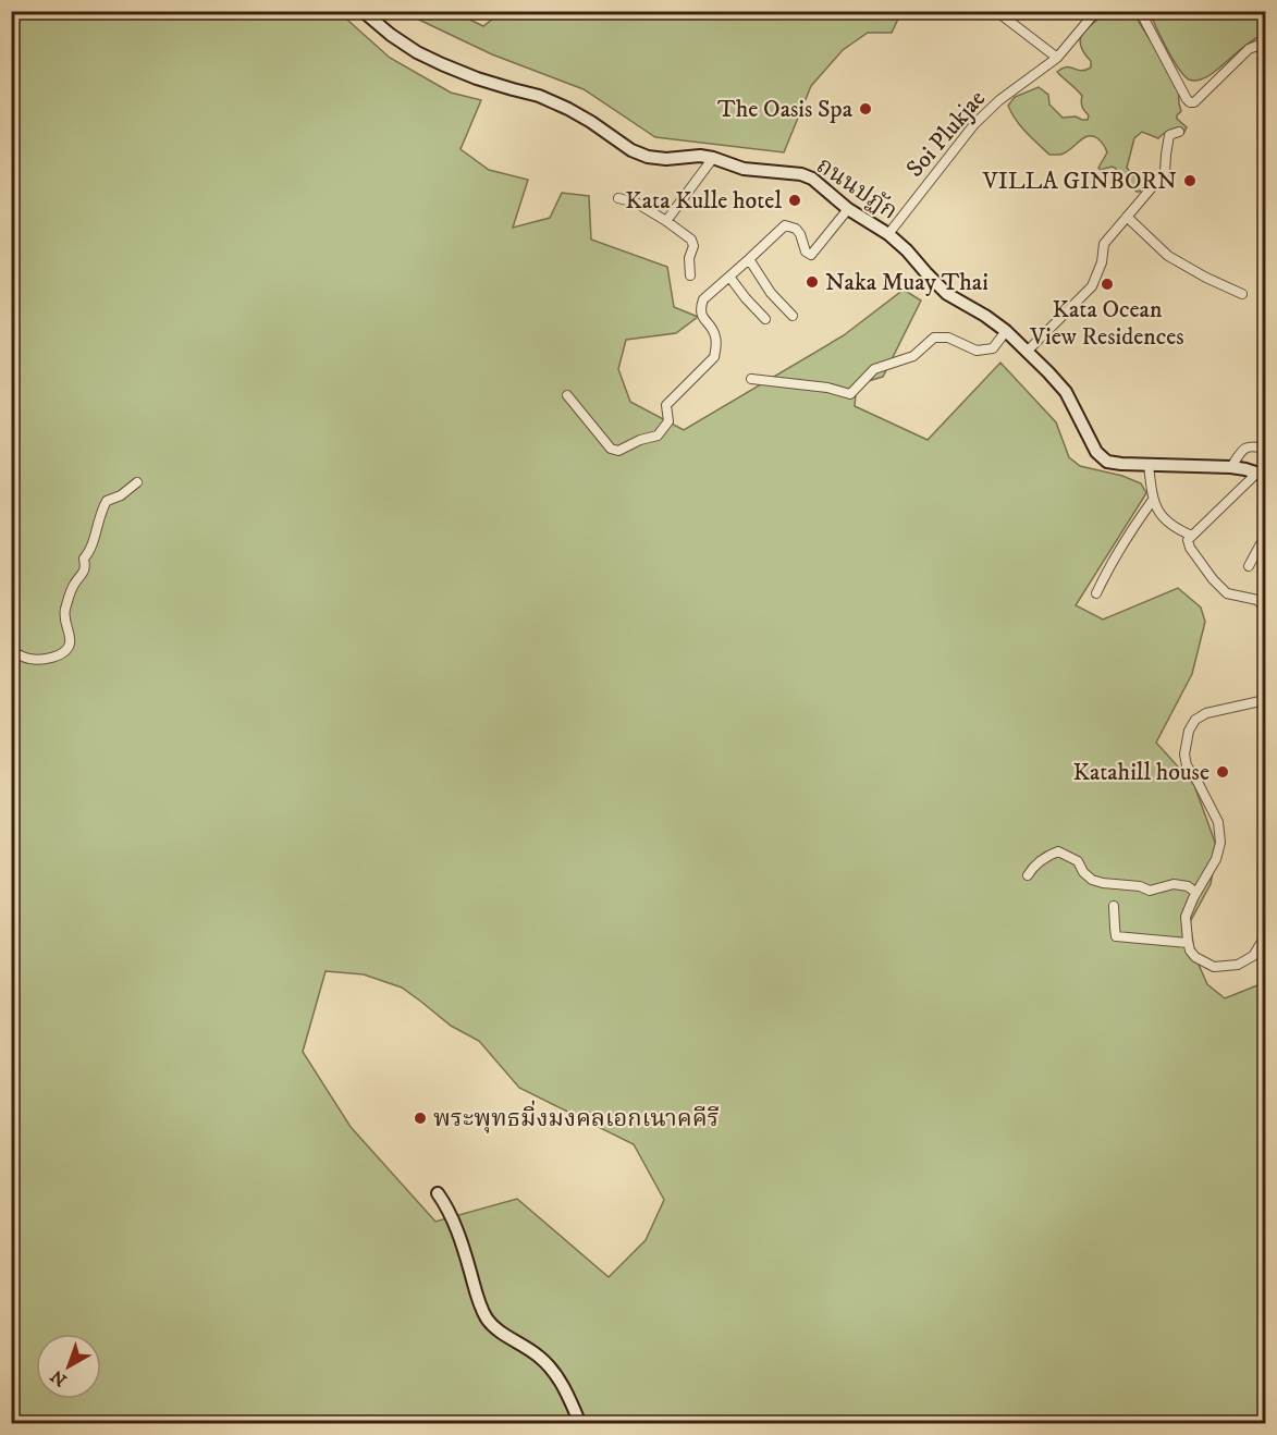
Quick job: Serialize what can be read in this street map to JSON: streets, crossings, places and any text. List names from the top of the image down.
{
  "streets": {
    "main road": ["ถนนปฏัก"],
    "street": ["Soi Plukjae"]
  },
  "crossings": [
    ["Soi Plukjae", "ถนนปฏัก"]
  ],
  "places": [
    "The Oasis Spa",
    "VILLA GINBORN",
    "Kata Kulle hotel",
    "Naka Muay Thai",
    "Kata Ocean View Residences",
    "Katahill house",
    "พระพุทธมิ่งมงคลเอกเนาคคีรี"
  ],
  "north": "bottom left"
}
